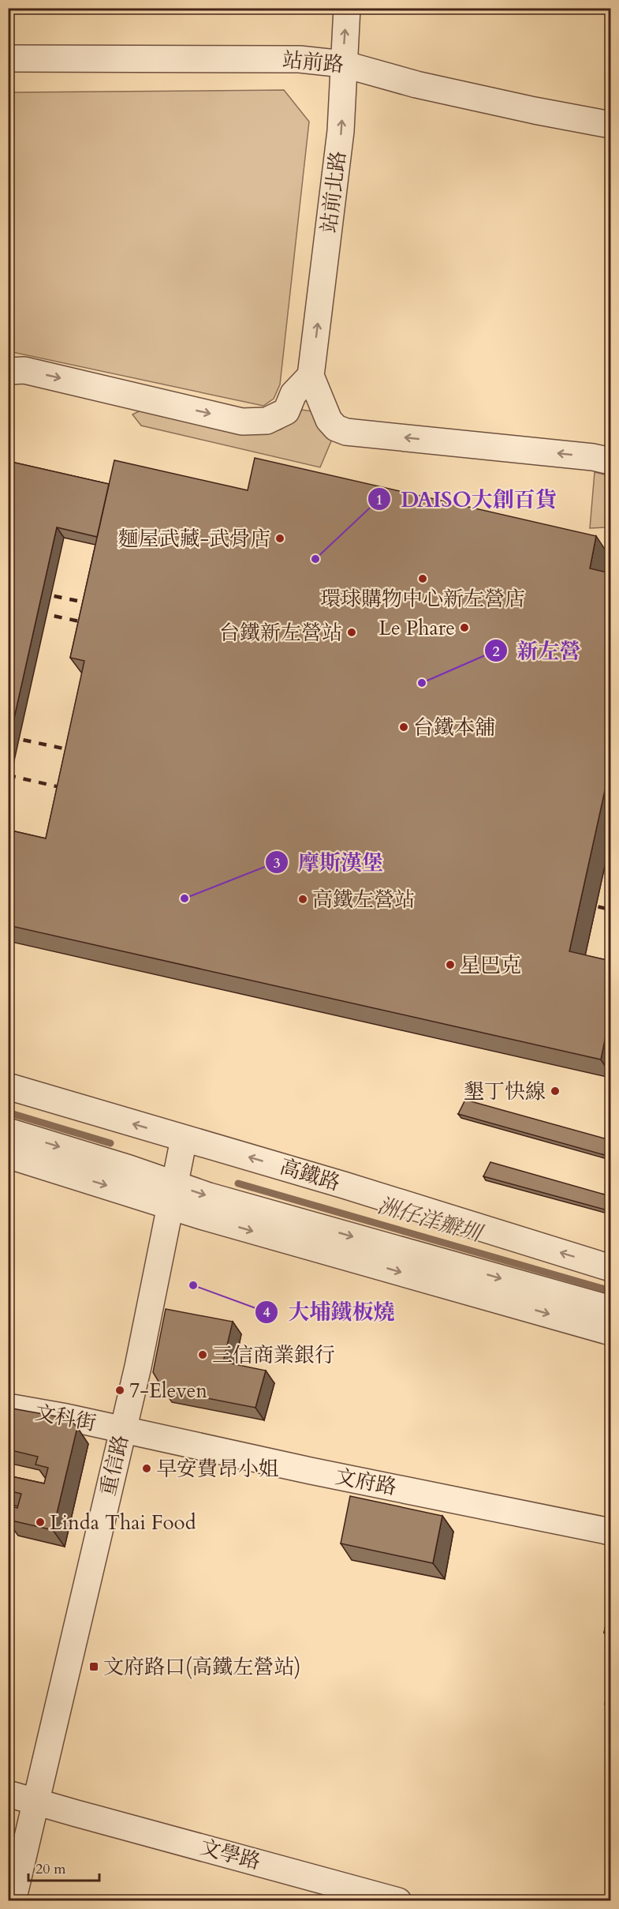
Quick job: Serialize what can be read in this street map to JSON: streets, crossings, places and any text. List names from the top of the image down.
{
  "streets": {
    "street": [
      "站前路",
      "站前北路",
      "高鐵路",
      "文科街",
      "重信路",
      "文府路",
      "文學路"
    ]
  },
  "crossings": [
    ["站前路", "站前北路"],
    ["高鐵路", "重信路"],
    ["文科街", "重信路"],
    ["文科街", "文府路"],
    ["重信路", "文府路"],
    ["重信路", "文學路"]
  ],
  "water": ["洲仔洋瓣圳"],
  "places": {
    "other": [
      "麵屋武藏-武骨店",
      "DAISO大創百貨",
      "環球購物中心新左營店",
      "Le Phare",
      "台鐵新左營站",
      "新左營",
      "台鐵本舖",
      "摩斯漢堡",
      "高鐵左營站",
      "星巴克",
      "墾丁快線",
      "大埔鐵板燒",
      "三信商業銀行",
      "7-Eleven",
      "早安費昂小姐",
      "Linda Thai Food"
    ],
    "transit": ["文府路口(高鐵左營站)"]
  },
  "scale_bar": "20 m"
}
